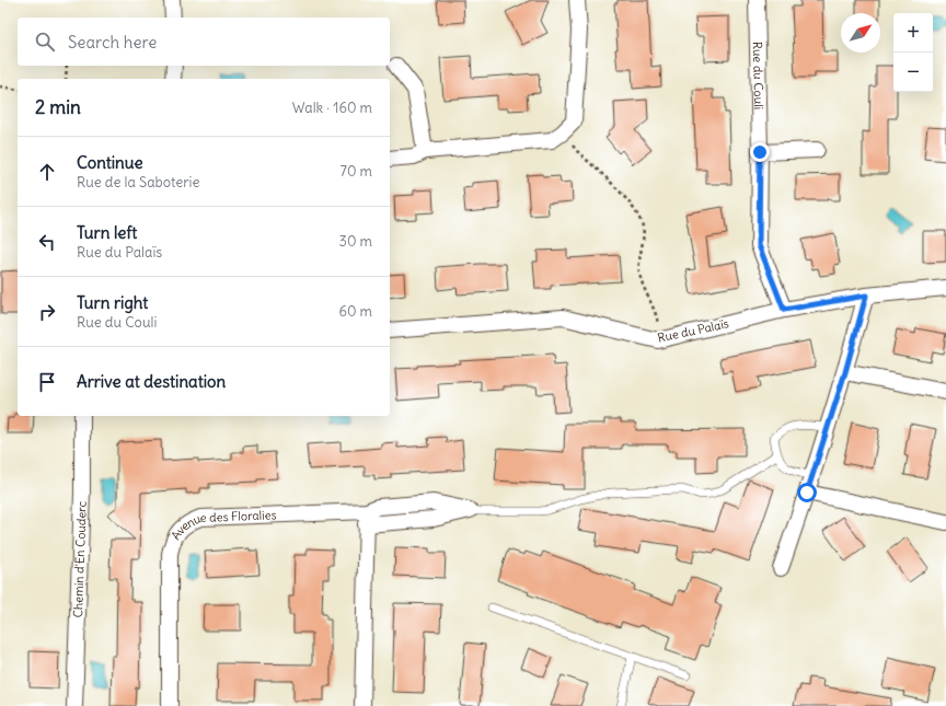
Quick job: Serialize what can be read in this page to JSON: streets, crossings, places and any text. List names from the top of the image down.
{
  "streets": {
    "street": [
      "Rue du Couli",
      "Rue du Palaïs",
      "Avenue des Floralies",
      "Chemin d'En Couderc"
    ]
  },
  "crossings": [
    ["Rue du Couli", "Rue du Palaïs"]
  ],
  "north": "top right",
  "page": {
    "map_buttons": ["+", "−"],
    "search": "Search here",
    "heading": ["2 min", "Walk · 160 m"],
    "list": [
      ["Continue", "Rue de la Saboterie", "70 m"],
      ["Turn left", "Rue du Palaïs", "30 m"],
      ["Turn right", "Rue du Couli", "60 m"],
      "Arrive at destination"
    ]
  }
}
